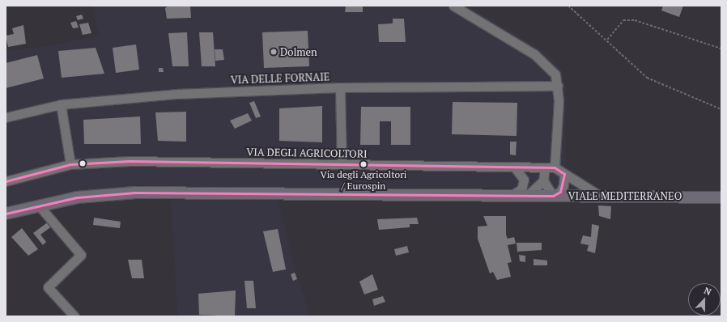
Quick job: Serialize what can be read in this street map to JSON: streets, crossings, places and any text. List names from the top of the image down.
{
  "streets": {
    "main road": ["VIALE MEDITERRANEO"],
    "street": ["VIA DELLE FORNAIE", "VIA DEGLI AGRICOLTORI"]
  },
  "places": ["Dolmen", "Via degli Agricoltori / Eurospin"],
  "north": "top"
}
